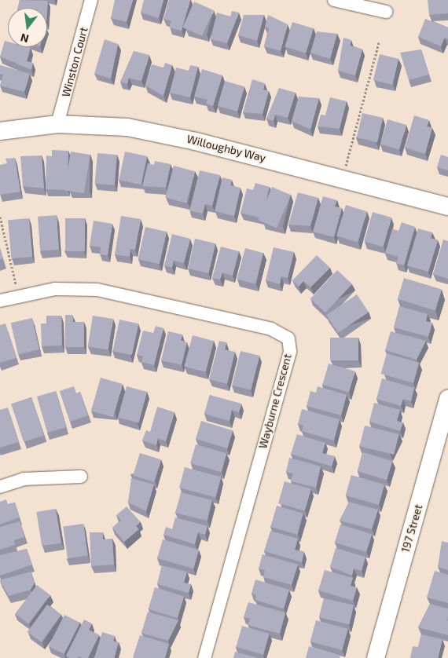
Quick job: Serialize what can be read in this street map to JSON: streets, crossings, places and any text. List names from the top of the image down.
{
  "streets": {
    "street": [
      "Winston Court",
      "Willoughby Way",
      "Wayburne Crescent",
      "197 Street"
    ]
  },
  "crossings": [
    ["Winston Court", "Willoughby Way"]
  ],
  "north": "bottom"
}
